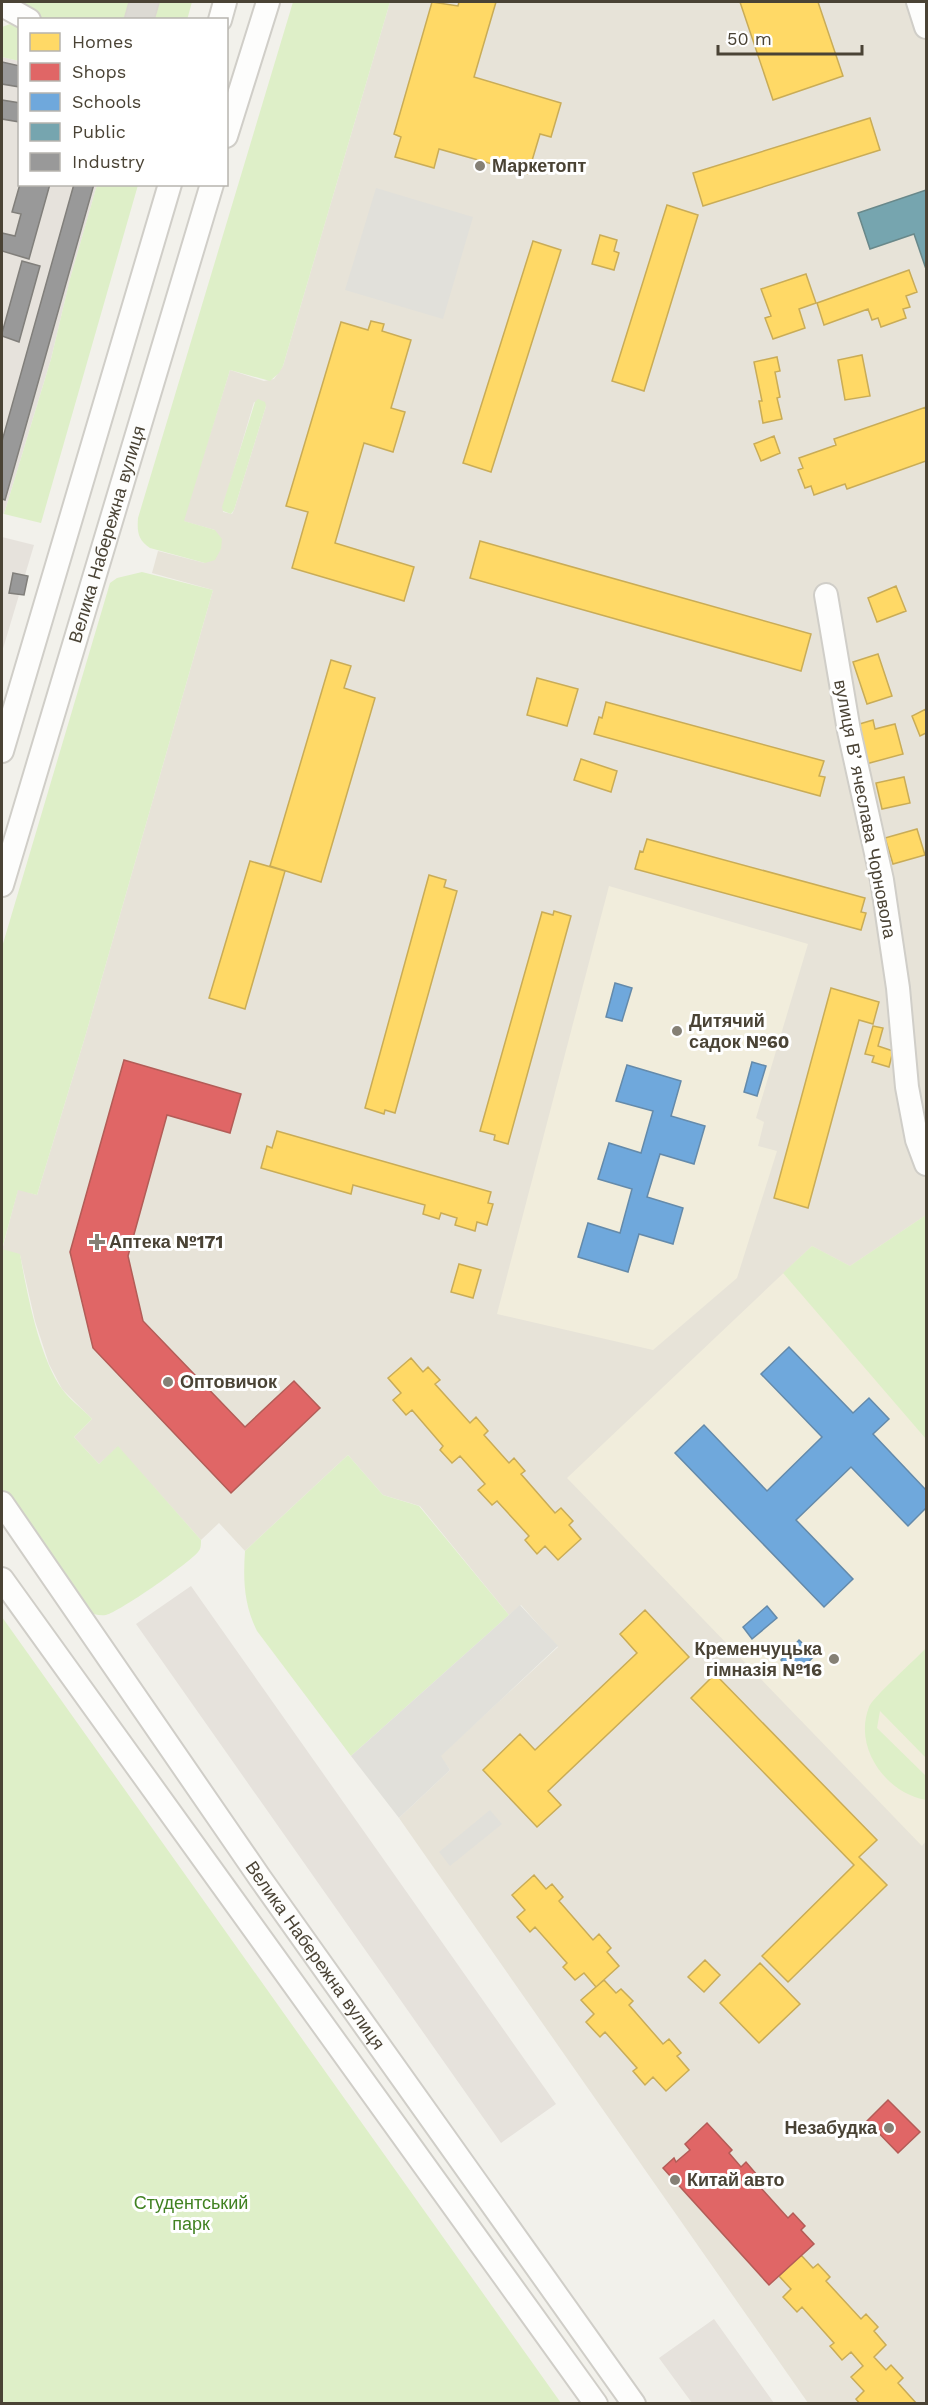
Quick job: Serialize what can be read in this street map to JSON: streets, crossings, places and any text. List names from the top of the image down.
{
  "streets": {
    "street": ["Велика Набережна вулиця", "вулиця Вʼячеслава Чорновола"]
  },
  "parks": ["Студентський парк"],
  "places": {
    "other": [
      "Маркетопт",
      "Дитячий садок №60",
      "Оптовичок",
      "Кременчуцька гімназія №16",
      "Незабудка",
      "Китай авто"
    ],
    "health": ["Аптека №171"]
  },
  "legend": [
    "Homes",
    "Shops",
    "Schools",
    "Public",
    "Industry"
  ],
  "scale_bar": "50 m"
}
